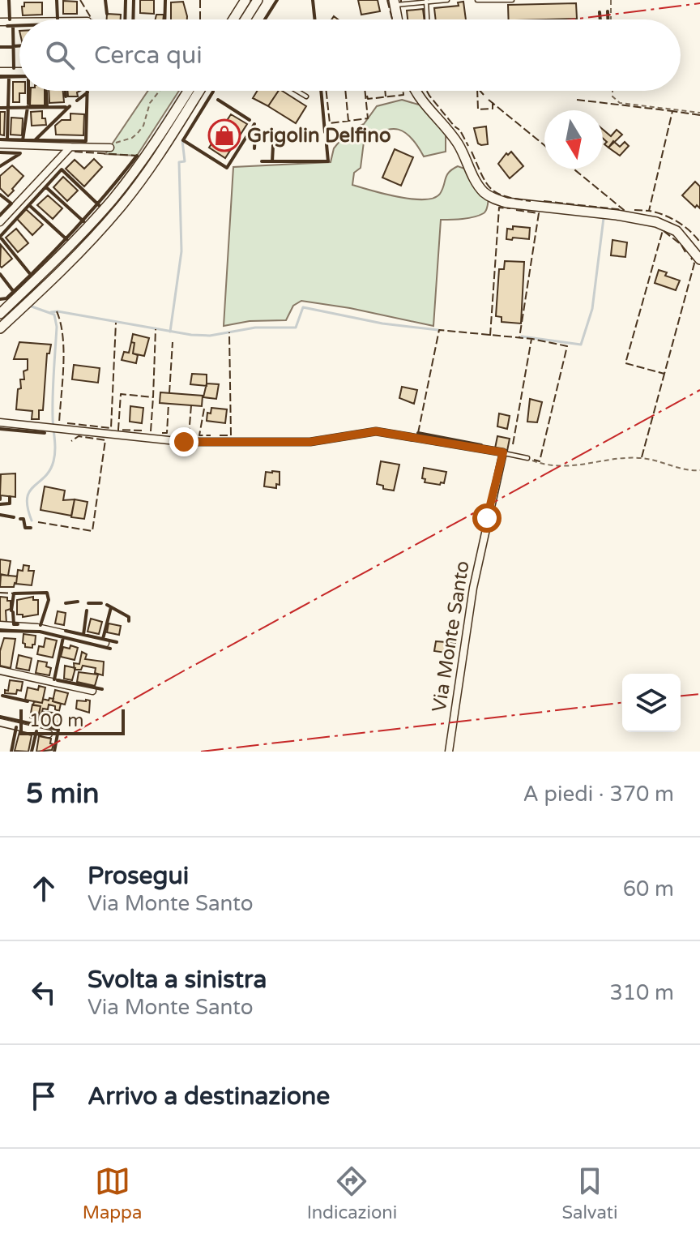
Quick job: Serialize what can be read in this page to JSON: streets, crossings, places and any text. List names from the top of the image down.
{
  "streets": {
    "street": ["Via Monte Santo"]
  },
  "places": {
    "shop": ["Grigolin Delfino"]
  },
  "scale_bar": "100 m",
  "north": "bottom",
  "page": {
    "search": "Cerca qui",
    "scale": "100 m",
    "heading": ["5 min", "A piedi · 370 m"],
    "list": [
      ["Prosegui", "Via Monte Santo", "60 m"],
      ["Svolta a sinistra", "Via Monte Santo", "310 m"],
      "Arrivo a destinazione"
    ],
    "nav": ["Mappa", "Indicazioni", "Salvati"]
  }
}
